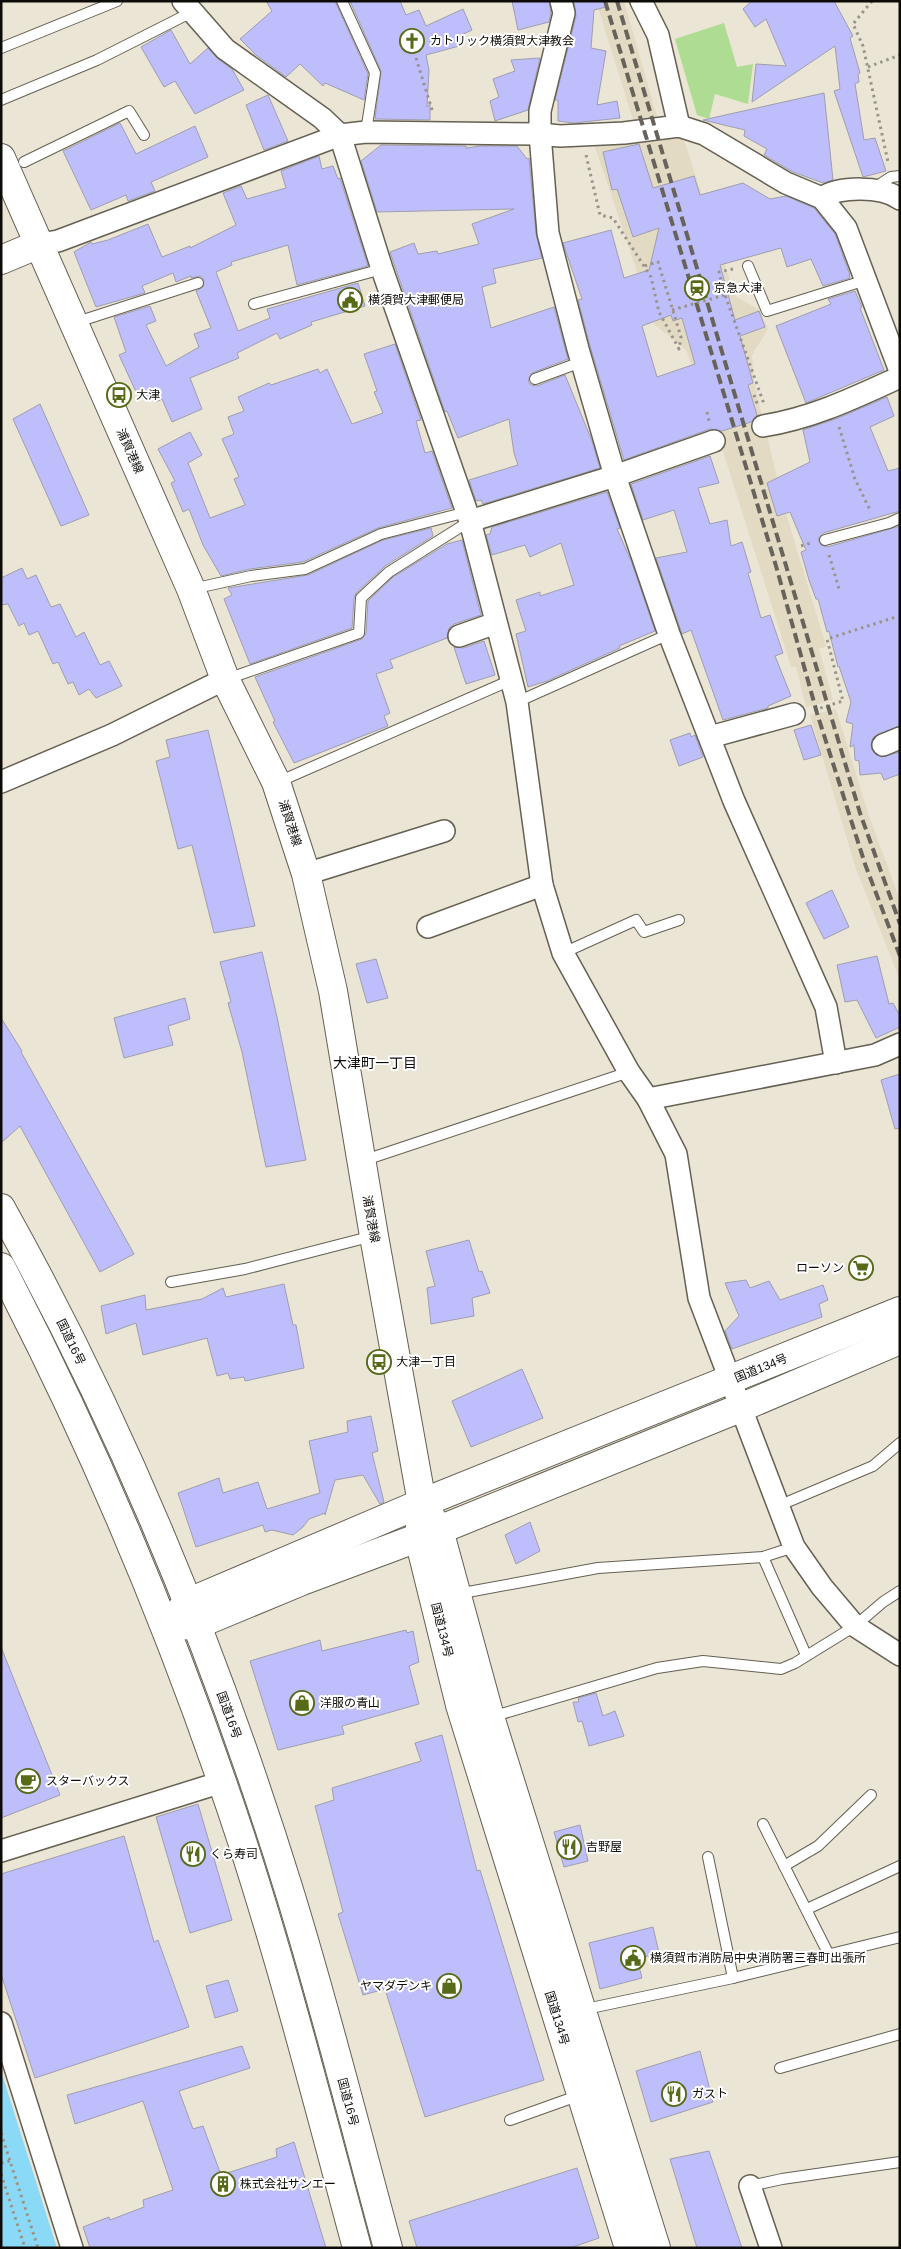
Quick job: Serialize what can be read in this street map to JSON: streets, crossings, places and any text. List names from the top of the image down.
{
  "streets": {
    "main road": ["浦賀港線", "国道16号", "国道134号"]
  },
  "crossings": [
    ["浦賀港線", "国道134号"]
  ],
  "districts": ["大津町一丁目"],
  "places": {
    "church": ["カトリック横須賀大津教会"],
    "station": ["京急大津"],
    "public building": ["横須賀大津郵便局", "横須賀市消防局中央消防署三春町出張所"],
    "bus stop": ["大津", "大津一丁目"],
    "supermarket": ["ローソン"],
    "shop": ["洋服の青山", "ヤマダデンキ"],
    "cafe": ["スターバックス"],
    "restaurant": ["吉野屋", "くら寿司", "ガスト"],
    "building": ["株式会社サンエー"]
  }
}
